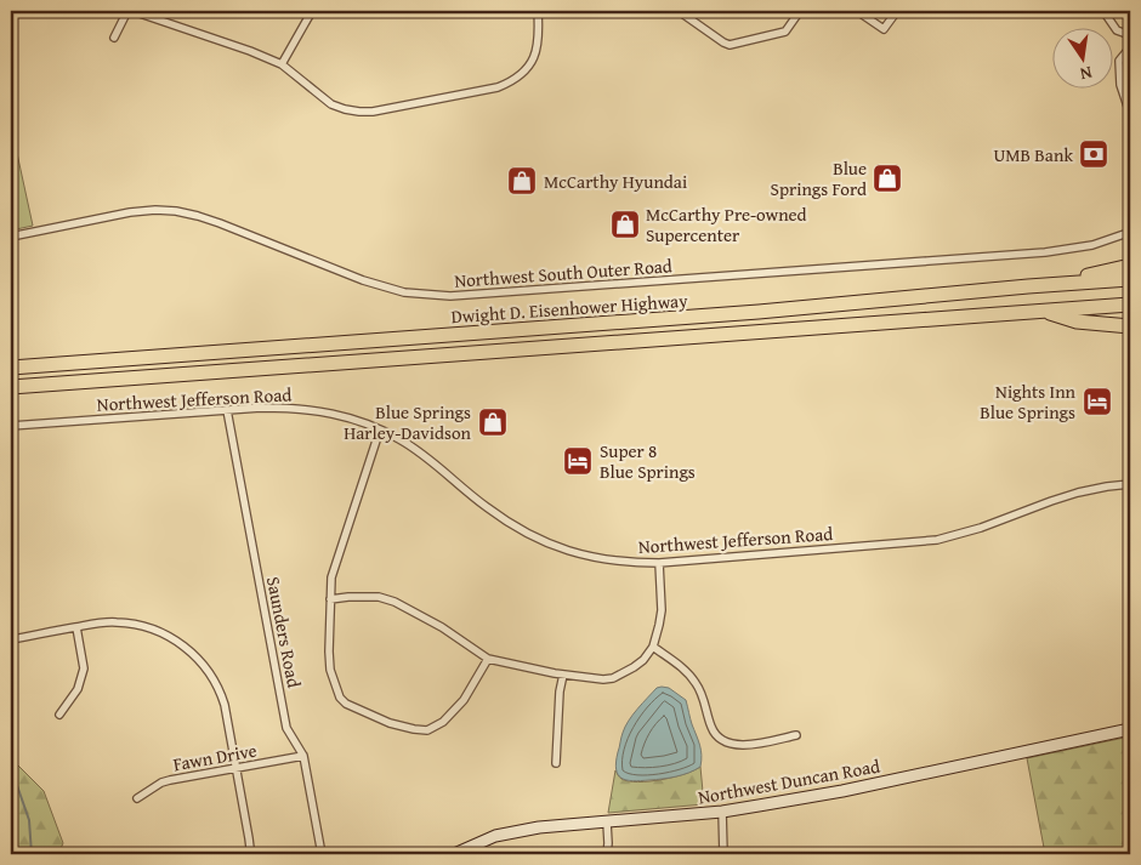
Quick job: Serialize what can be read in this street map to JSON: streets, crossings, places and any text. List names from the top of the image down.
{
  "streets": {
    "highway": ["Dwight D. Eisenhower Highway"],
    "street": [
      "Northwest South Outer Road",
      "Northwest Jefferson Road",
      "Saunders Road",
      "Fawn Drive",
      "Northwest Duncan Road"
    ]
  },
  "crossings": [
    ["Northwest Jefferson Road", "Saunders Road"],
    ["Saunders Road", "Fawn Drive"]
  ],
  "places": {
    "bank": ["UMB Bank"],
    "shop": [
      "Blue Springs Ford",
      "McCarthy Hyundai",
      "McCarthy Pre-owned Supercenter",
      "Blue Springs Harley-Davidson"
    ],
    "hotel": ["Nights Inn Blue Springs", "Super 8 Blue Springs"]
  },
  "north": "bottom"
}
